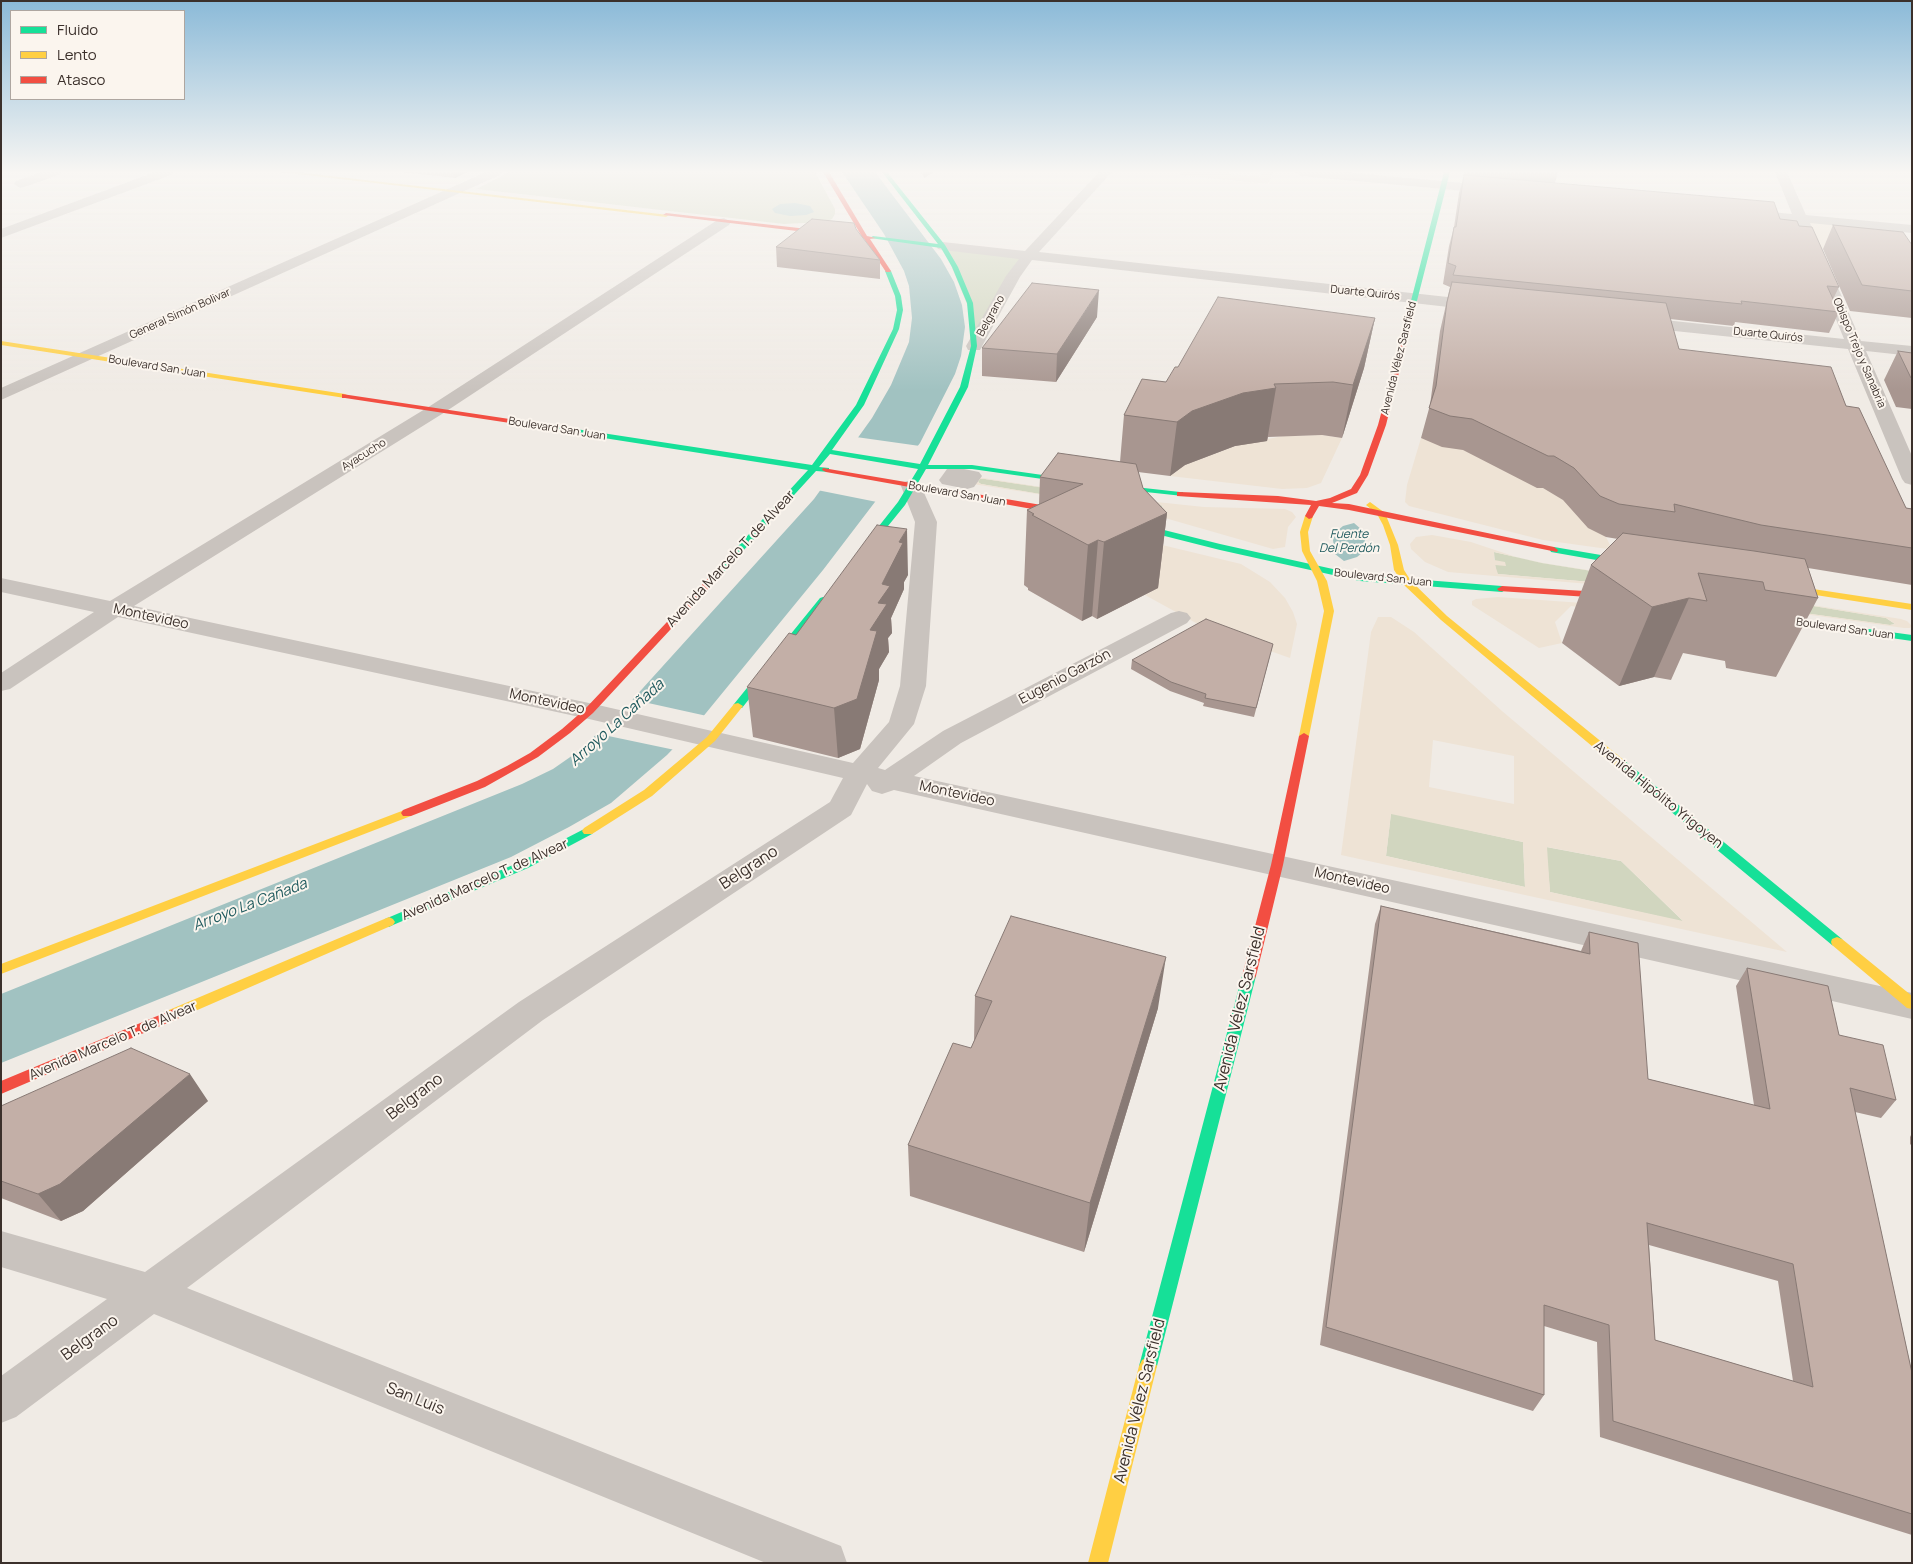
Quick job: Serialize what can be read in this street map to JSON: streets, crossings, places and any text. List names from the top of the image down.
{
  "streets": {
    "main road": [
      "Duarte Quirós",
      "Avenida Vélez Sarsfield",
      "Boulevard San Juan",
      "Avenida Marcelo T. de Alvear",
      "Avenida Hipólito Yrigoyen"
    ],
    "street": [
      "General Simón Bolivar",
      "Belgrano",
      "Obispo Trejo y Sanabria",
      "Ayacucho",
      "Montevideo",
      "Eugenio Garzón",
      "San Luis"
    ]
  },
  "crossings": [
    ["Duarte Quirós", "Belgrano"],
    ["Duarte Quirós", "Obispo Trejo y Sanabria"],
    ["Duarte Quirós", "Avenida Vélez Sarsfield"],
    ["General Simón Bolivar", "Boulevard San Juan"],
    ["Belgrano", "Boulevard San Juan"],
    ["Belgrano", "Montevideo"],
    ["Belgrano", "Eugenio Garzón"],
    ["Belgrano", "San Luis"],
    ["Avenida Vélez Sarsfield", "Boulevard San Juan"],
    ["Avenida Vélez Sarsfield", "Montevideo"],
    ["Boulevard San Juan", "Ayacucho"],
    ["Boulevard San Juan", "Avenida Marcelo T. de Alvear"],
    ["Boulevard San Juan", "Avenida Hipólito Yrigoyen"],
    ["Ayacucho", "Montevideo"],
    ["Avenida Marcelo T. de Alvear", "Montevideo"],
    ["Montevideo", "Eugenio Garzón"],
    ["Montevideo", "Avenida Hipólito Yrigoyen"]
  ],
  "water": ["Fuente Del Perdón", "Arroyo La Cañada"],
  "legend": ["Fluido", "Lento", "Atasco"]
}
